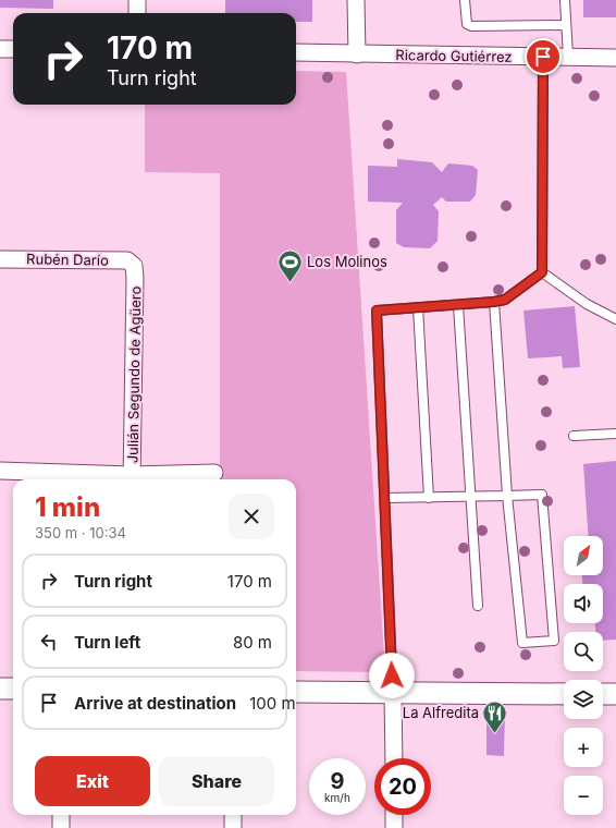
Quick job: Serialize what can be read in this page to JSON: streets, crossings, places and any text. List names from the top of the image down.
{
  "streets": {
    "street": ["Ricardo Gutiérrez", "Rubén Darío", "Julián Segundo de Agüero"]
  },
  "crossings": [
    ["Rubén Darío", "Julián Segundo de Agüero"]
  ],
  "places": {
    "sports": ["Los Molinos"],
    "restaurant": ["La Alfredita"]
  },
  "north": "top right",
  "page": {
    "turn": ["170 m", "Turn right"],
    "heading": ["1 min", "350 m · 10:34"],
    "map_buttons": ["+", "−"],
    "list": [
      {
        "name": "Turn right",
        "value": "170 m"
      },
      {
        "name": "Turn left",
        "value": "80 m"
      },
      {
        "name": "Arrive at destination",
        "value": "100 m"
      }
    ],
    "buttons": ["Exit", "Share"],
    "speed": "9 km/h",
    "limit": "20"
  }
}
